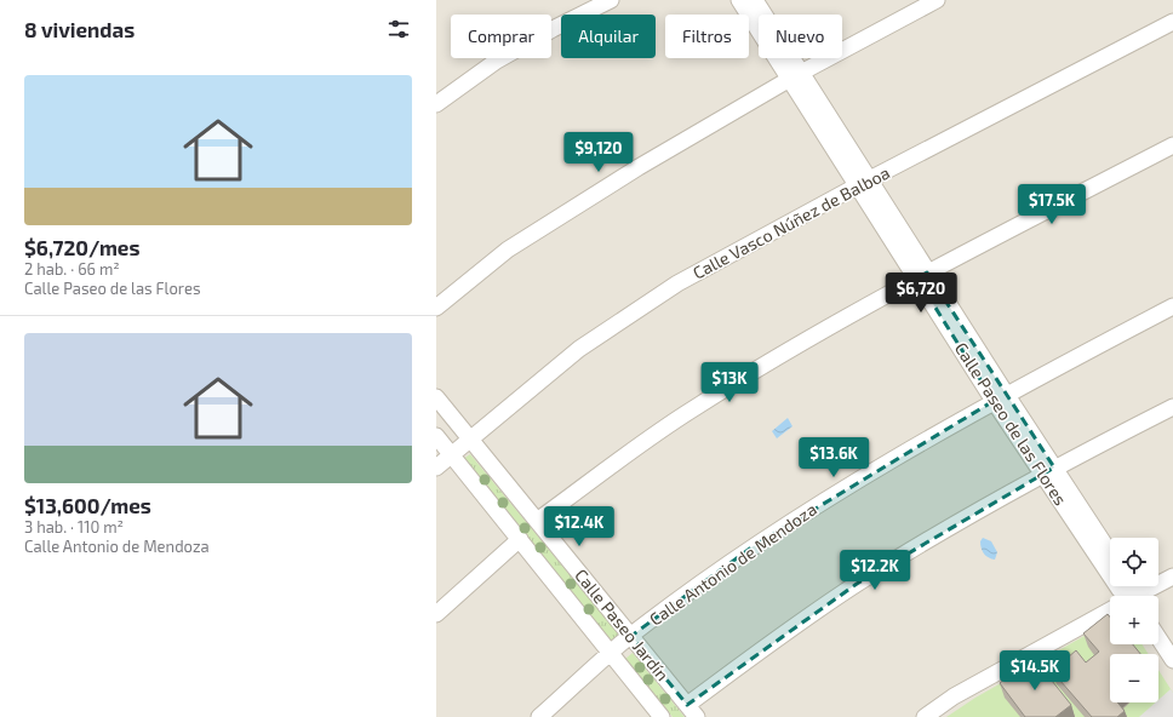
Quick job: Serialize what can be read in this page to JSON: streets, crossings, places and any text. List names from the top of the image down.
{
  "streets": {
    "street": [
      "Calle Vasco Núñez de Balboa",
      "Calle Paseo de las Flores",
      "Calle Antonio de Mendoza",
      "Calle Paseo Jardín"
    ]
  },
  "crossings": [
    ["Calle Vasco Núñez de Balboa", "Calle Paseo de las Flores"],
    ["Calle Vasco Núñez de Balboa", "Calle Paseo Jardín"],
    ["Calle Paseo de las Flores", "Calle Antonio de Mendoza"],
    ["Calle Antonio de Mendoza", "Calle Paseo Jardín"]
  ],
  "page": {
    "heading": "8 viviendas",
    "chip": [
      "Comprar",
      "Alquilar",
      "Filtros",
      "Nuevo"
    ],
    "list": [
      {
        "name": "$6,720/mes",
        "note": "2 hab. · 66 m² · Calle Paseo de las Flores"
      },
      {
        "name": "$13,600/mes",
        "note": "3 hab. · 110 m² · Calle Antonio de Mendoza"
      }
    ],
    "price": [
      "$9,120",
      "$17.5K",
      "$6,720",
      "$13K",
      "$13.6K",
      "$12.4K",
      "$12.2K",
      "$14.5K"
    ],
    "map_buttons": ["+", "−"]
  }
}
